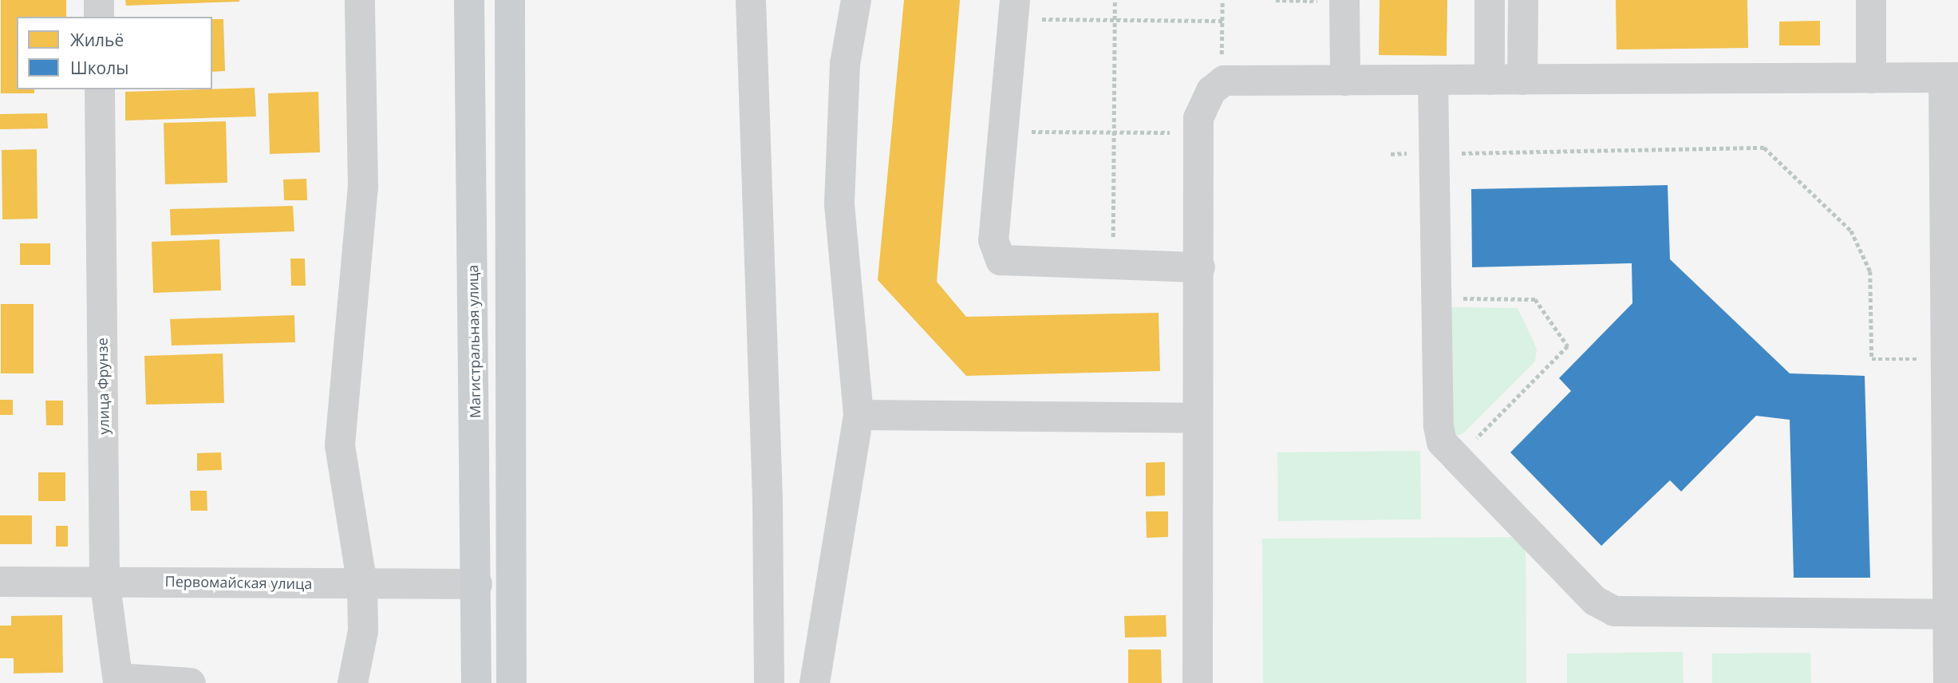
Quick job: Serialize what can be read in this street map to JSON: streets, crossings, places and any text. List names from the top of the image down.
{
  "streets": {
    "main road": ["Магистральная улица"],
    "street": ["улица Фрунзе", "Первомайская улица"]
  },
  "crossings": [
    ["Магистральная улица", "Первомайская улица"],
    ["улица Фрунзе", "Первомайская улица"]
  ],
  "legend": ["Жильё", "Школы"]
}
